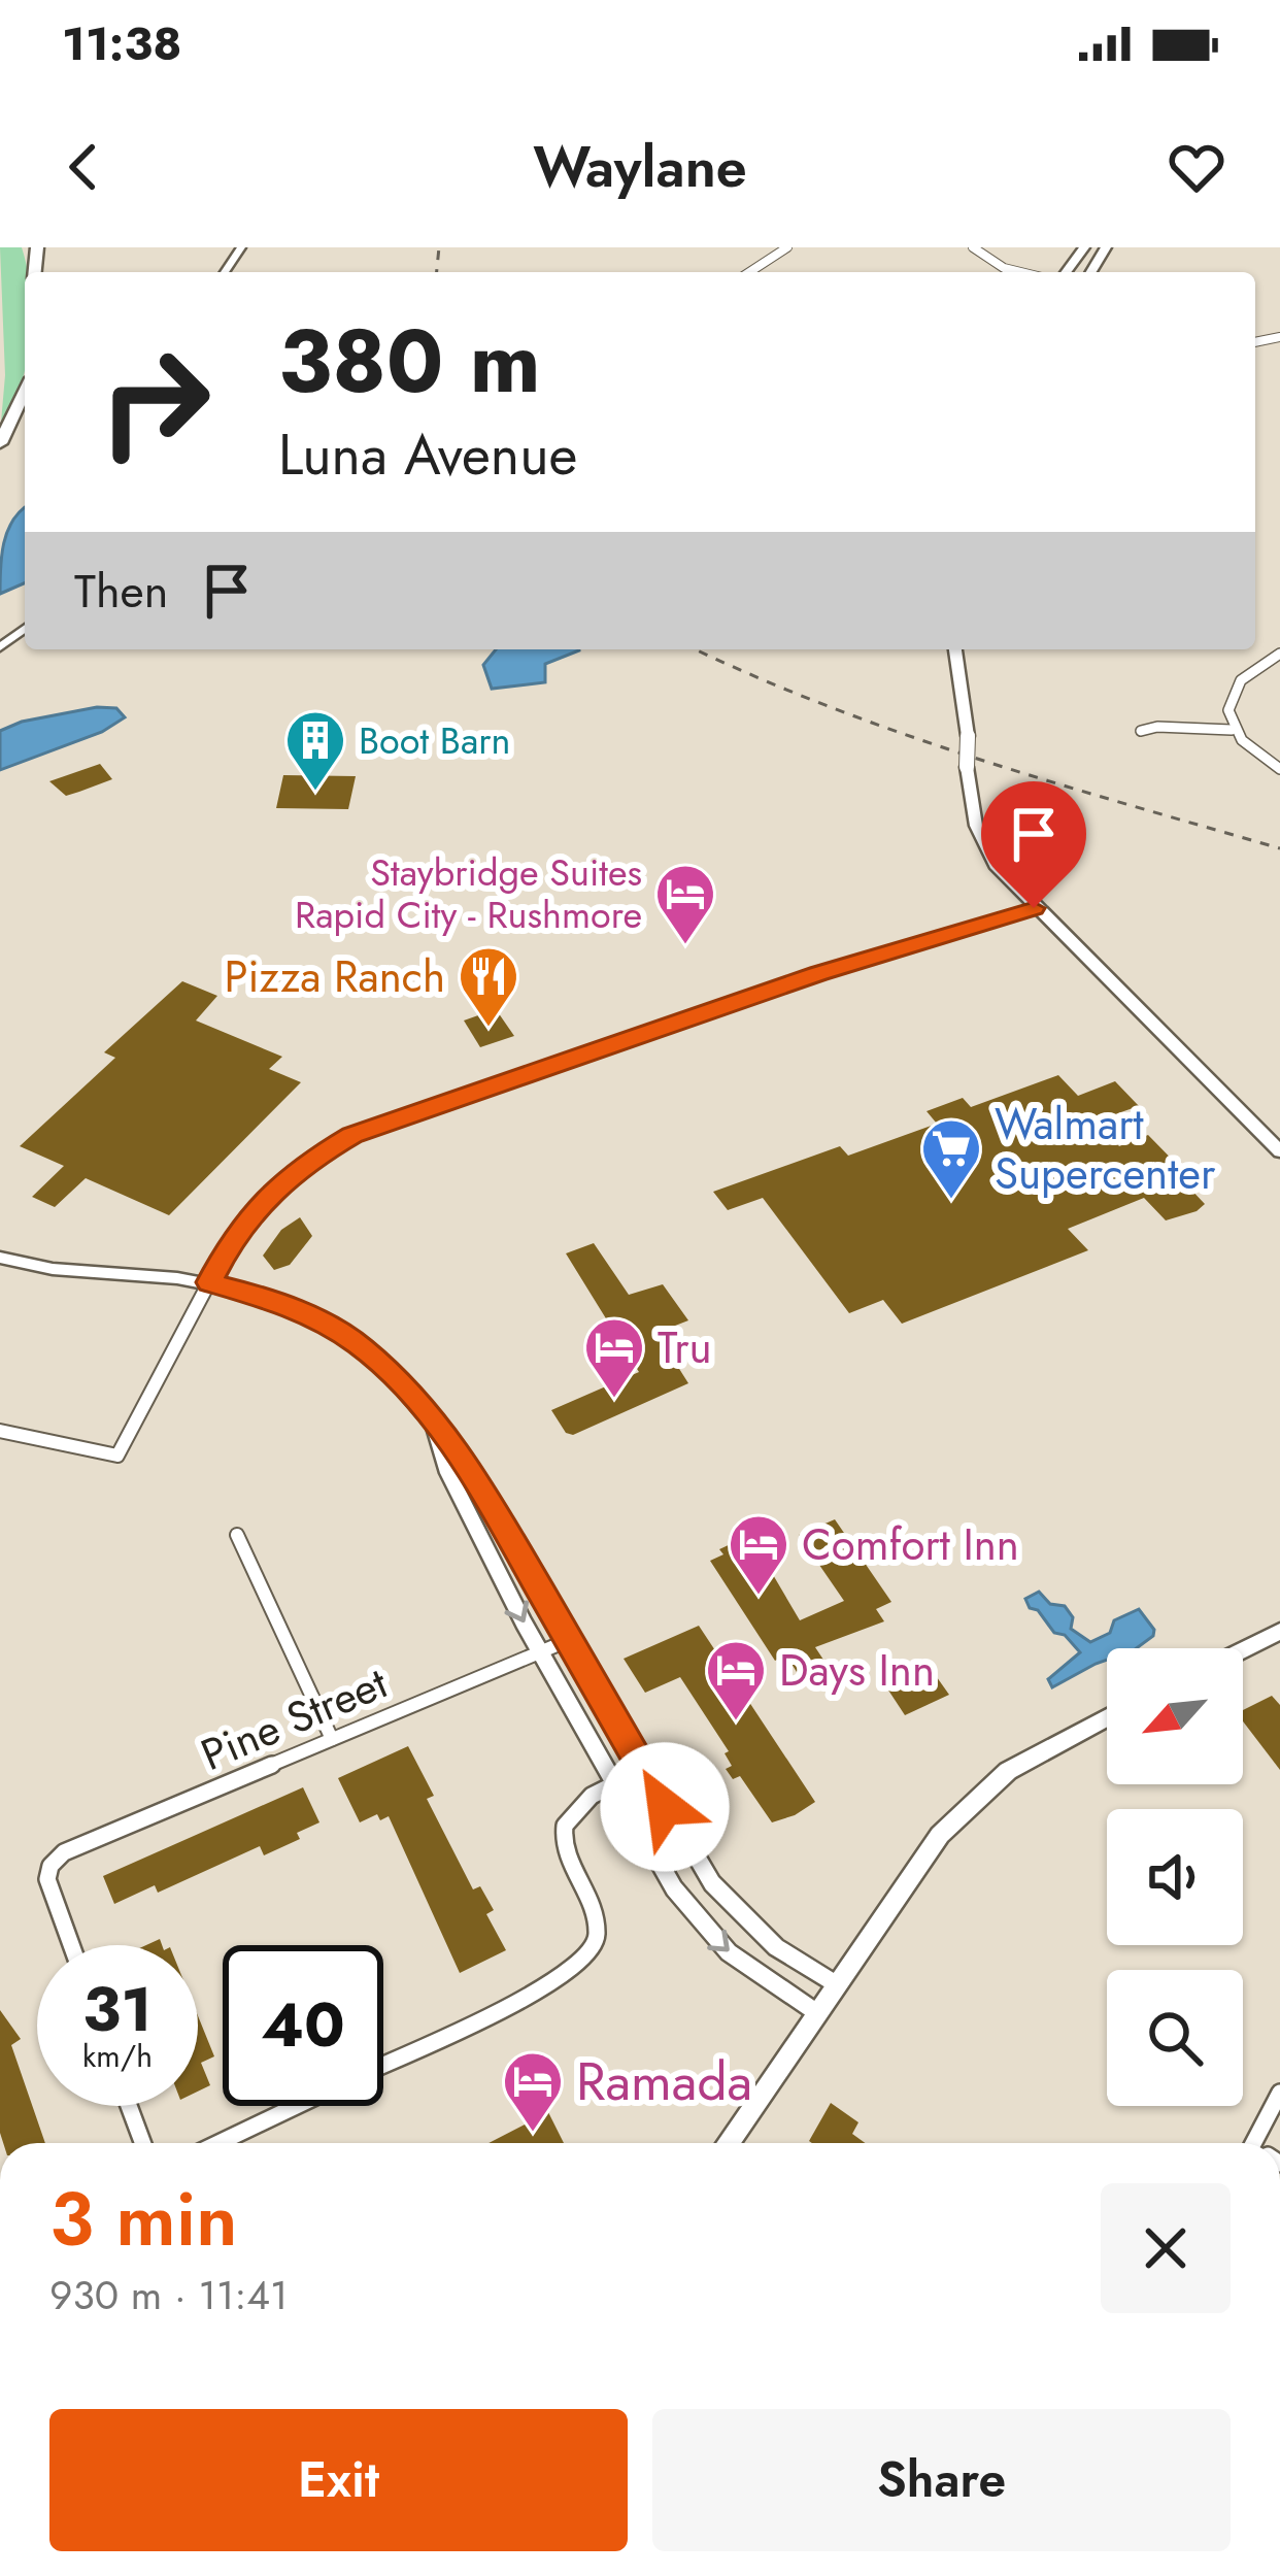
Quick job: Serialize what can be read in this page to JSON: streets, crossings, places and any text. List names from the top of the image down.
{
  "streets": {
    "street": ["Pine Street"]
  },
  "places": {
    "building": ["Boot Barn"],
    "hotel": [
      "Staybridge Suites Rapid City - Rushmore",
      "Tru",
      "Comfort Inn",
      "Days Inn",
      "Ramada"
    ],
    "restaurant": ["Pizza Ranch"],
    "supermarket": ["Walmart Supercenter"]
  },
  "north": "bottom left",
  "page": {
    "status": "11:38",
    "header": "Waylane",
    "turn": ["380 m", "Luna Avenue"],
    "then": "Then",
    "speed": "31 km/h",
    "limit": "40",
    "heading": ["3 min", "930 m · 11:41"],
    "buttons": ["Exit", "Share"]
  }
}
